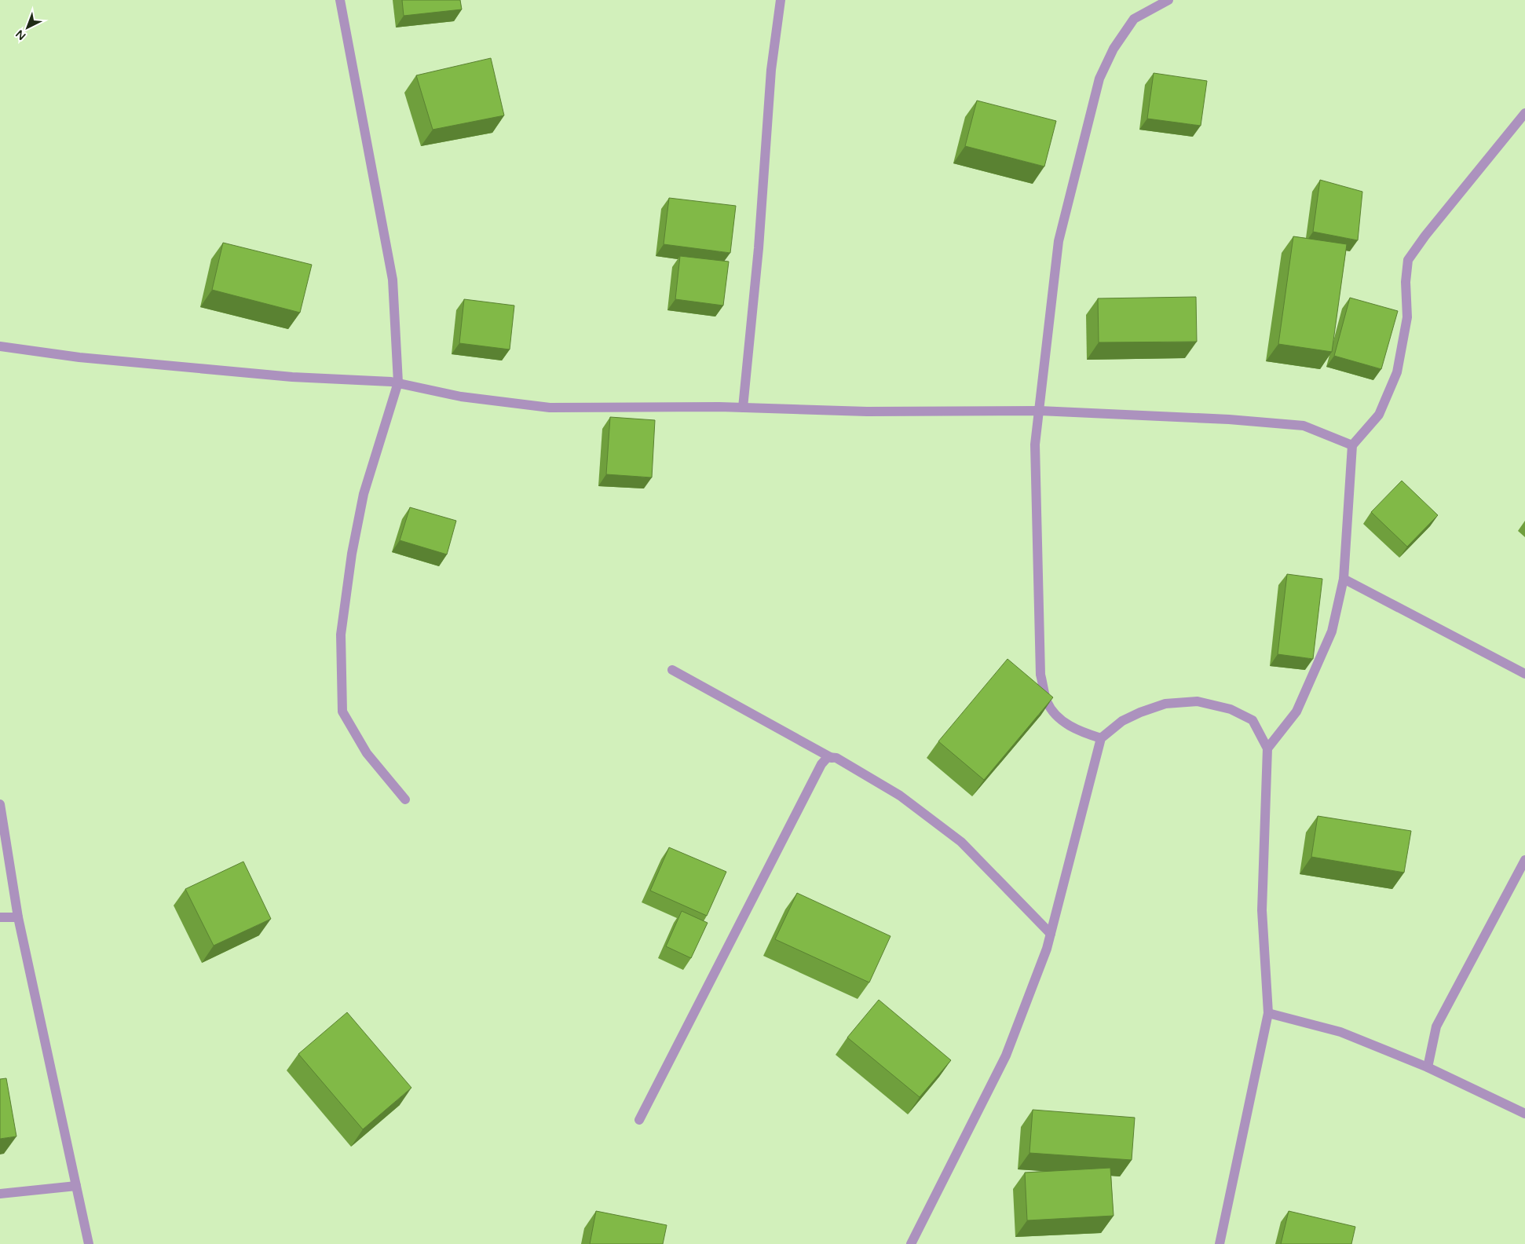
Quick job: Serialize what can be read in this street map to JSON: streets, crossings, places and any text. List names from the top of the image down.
{
  "north": "bottom left"
}
